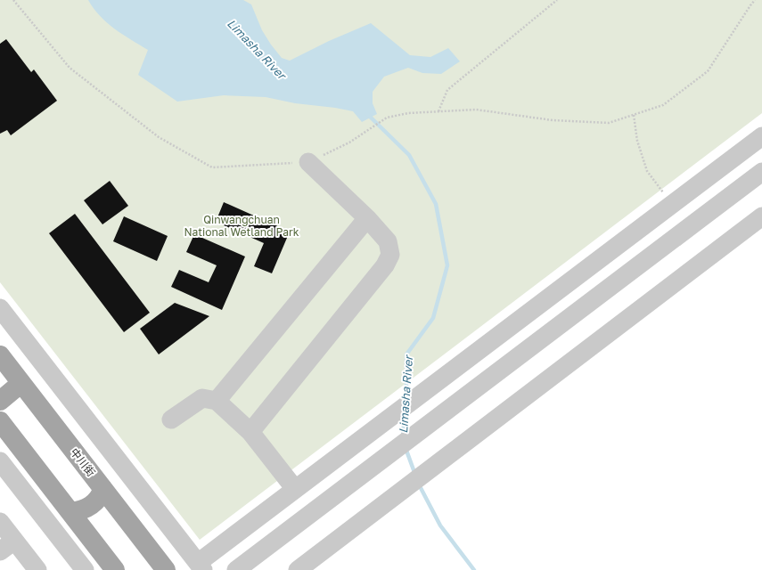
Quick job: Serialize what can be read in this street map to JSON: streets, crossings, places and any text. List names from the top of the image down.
{
  "streets": {
    "main road": ["中川街"]
  },
  "water": ["Limasha River"],
  "parks": ["Qinwangchuan National Wetland Park"]
}
